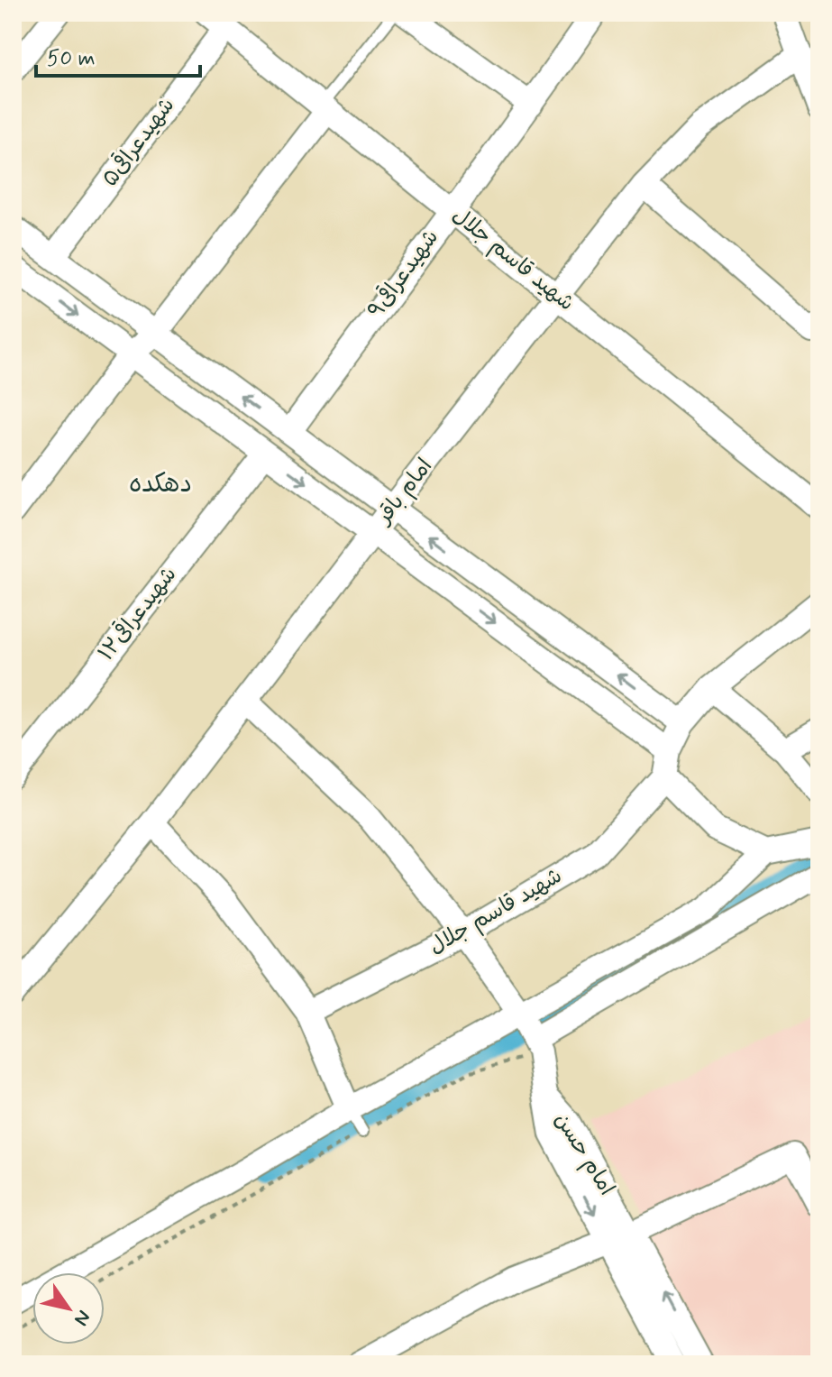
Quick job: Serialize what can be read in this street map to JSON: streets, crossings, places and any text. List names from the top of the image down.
{
  "streets": {
    "street": [
      "شهیدعراقی۵",
      "شهید قاسم جلال",
      "شهیدعراقی۹",
      "امام باقر",
      "شهیدعراقی۱۲",
      "امام حسن"
    ]
  },
  "crossings": [
    ["شهیدعراقی۵", "شهید قاسم جلال"],
    ["شهید قاسم جلال", "شهیدعراقی۹"],
    ["شهید قاسم جلال", "امام باقر"]
  ],
  "districts": ["دهکده"],
  "scale_bar": "50 m",
  "north": "bottom right"
}
